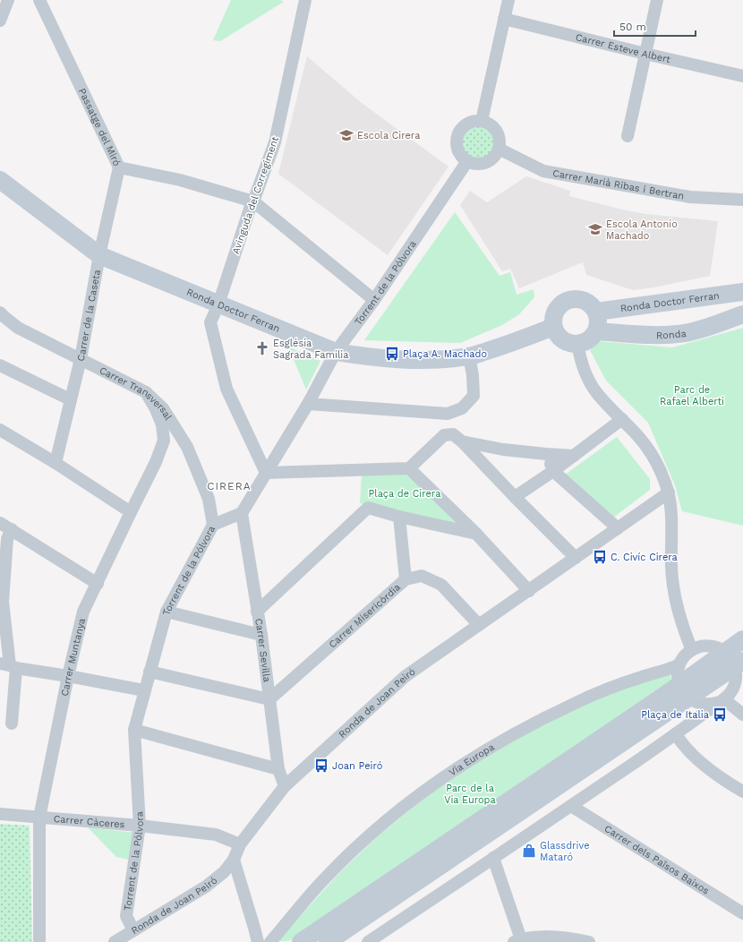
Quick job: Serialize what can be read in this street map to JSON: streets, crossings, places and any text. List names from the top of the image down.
{
  "streets": {
    "street": [
      "Carrer Esteve Albert",
      "Passatge del Miró",
      "Carrer Marià Ribas i Bertran",
      "Avinguda del Corregiment",
      "Torrent de la Pólvora",
      "Ronda Doctor Ferran",
      "Carrer de la Caseta",
      "Ronda",
      "Carrer Transversal",
      "Carrer Misericòrdia",
      "Carrer Sevilla",
      "Carrer Muntanya",
      "Ronda de Joan Peiró",
      "Via Europa",
      "Carrer Càceres",
      "Carrer dels Països Baixos"
    ]
  },
  "crossings": [
    ["Passatge del Miró", "Avinguda del Corregiment"],
    ["Passatge del Miró", "Carrer de la Caseta"],
    ["Carrer Marià Ribas i Bertran", "Torrent de la Pólvora"],
    ["Avinguda del Corregiment", "Torrent de la Pólvora"],
    ["Avinguda del Corregiment", "Ronda Doctor Ferran"],
    ["Torrent de la Pólvora", "Ronda Doctor Ferran"],
    ["Torrent de la Pólvora", "Carrer Transversal"],
    ["Torrent de la Pólvora", "Carrer Sevilla"],
    ["Torrent de la Pólvora", "Ronda de Joan Peiró"],
    ["Torrent de la Pólvora", "Carrer Càceres"],
    ["Ronda Doctor Ferran", "Carrer de la Caseta"],
    ["Ronda Doctor Ferran", "Ronda"],
    ["Carrer de la Caseta", "Carrer Transversal"],
    ["Carrer Transversal", "Carrer Muntanya"],
    ["Carrer Misericòrdia", "Carrer Sevilla"],
    ["Carrer Misericòrdia", "Ronda de Joan Peiró"],
    ["Carrer Sevilla", "Ronda de Joan Peiró"],
    ["Carrer Muntanya", "Carrer Càceres"],
    ["Ronda de Joan Peiró", "Carrer Càceres"]
  ],
  "districts": ["CIRERA"],
  "parks": ["Parc de Rafael Alberti", "Plaça de Cirera", "Parc de la Via Europa"],
  "places": {
    "school or university": ["Escola Cirera", "Escola Antonio Machado"],
    "church": ["Església Sagrada Familia"],
    "bus stop": [
      "Plaça A. Machado",
      "C. Civíc Cirera",
      "Plaça de Italia",
      "Joan Peiró"
    ],
    "shop": ["Glassdrive Mataró"]
  },
  "scale_bar": "50 m"
}
